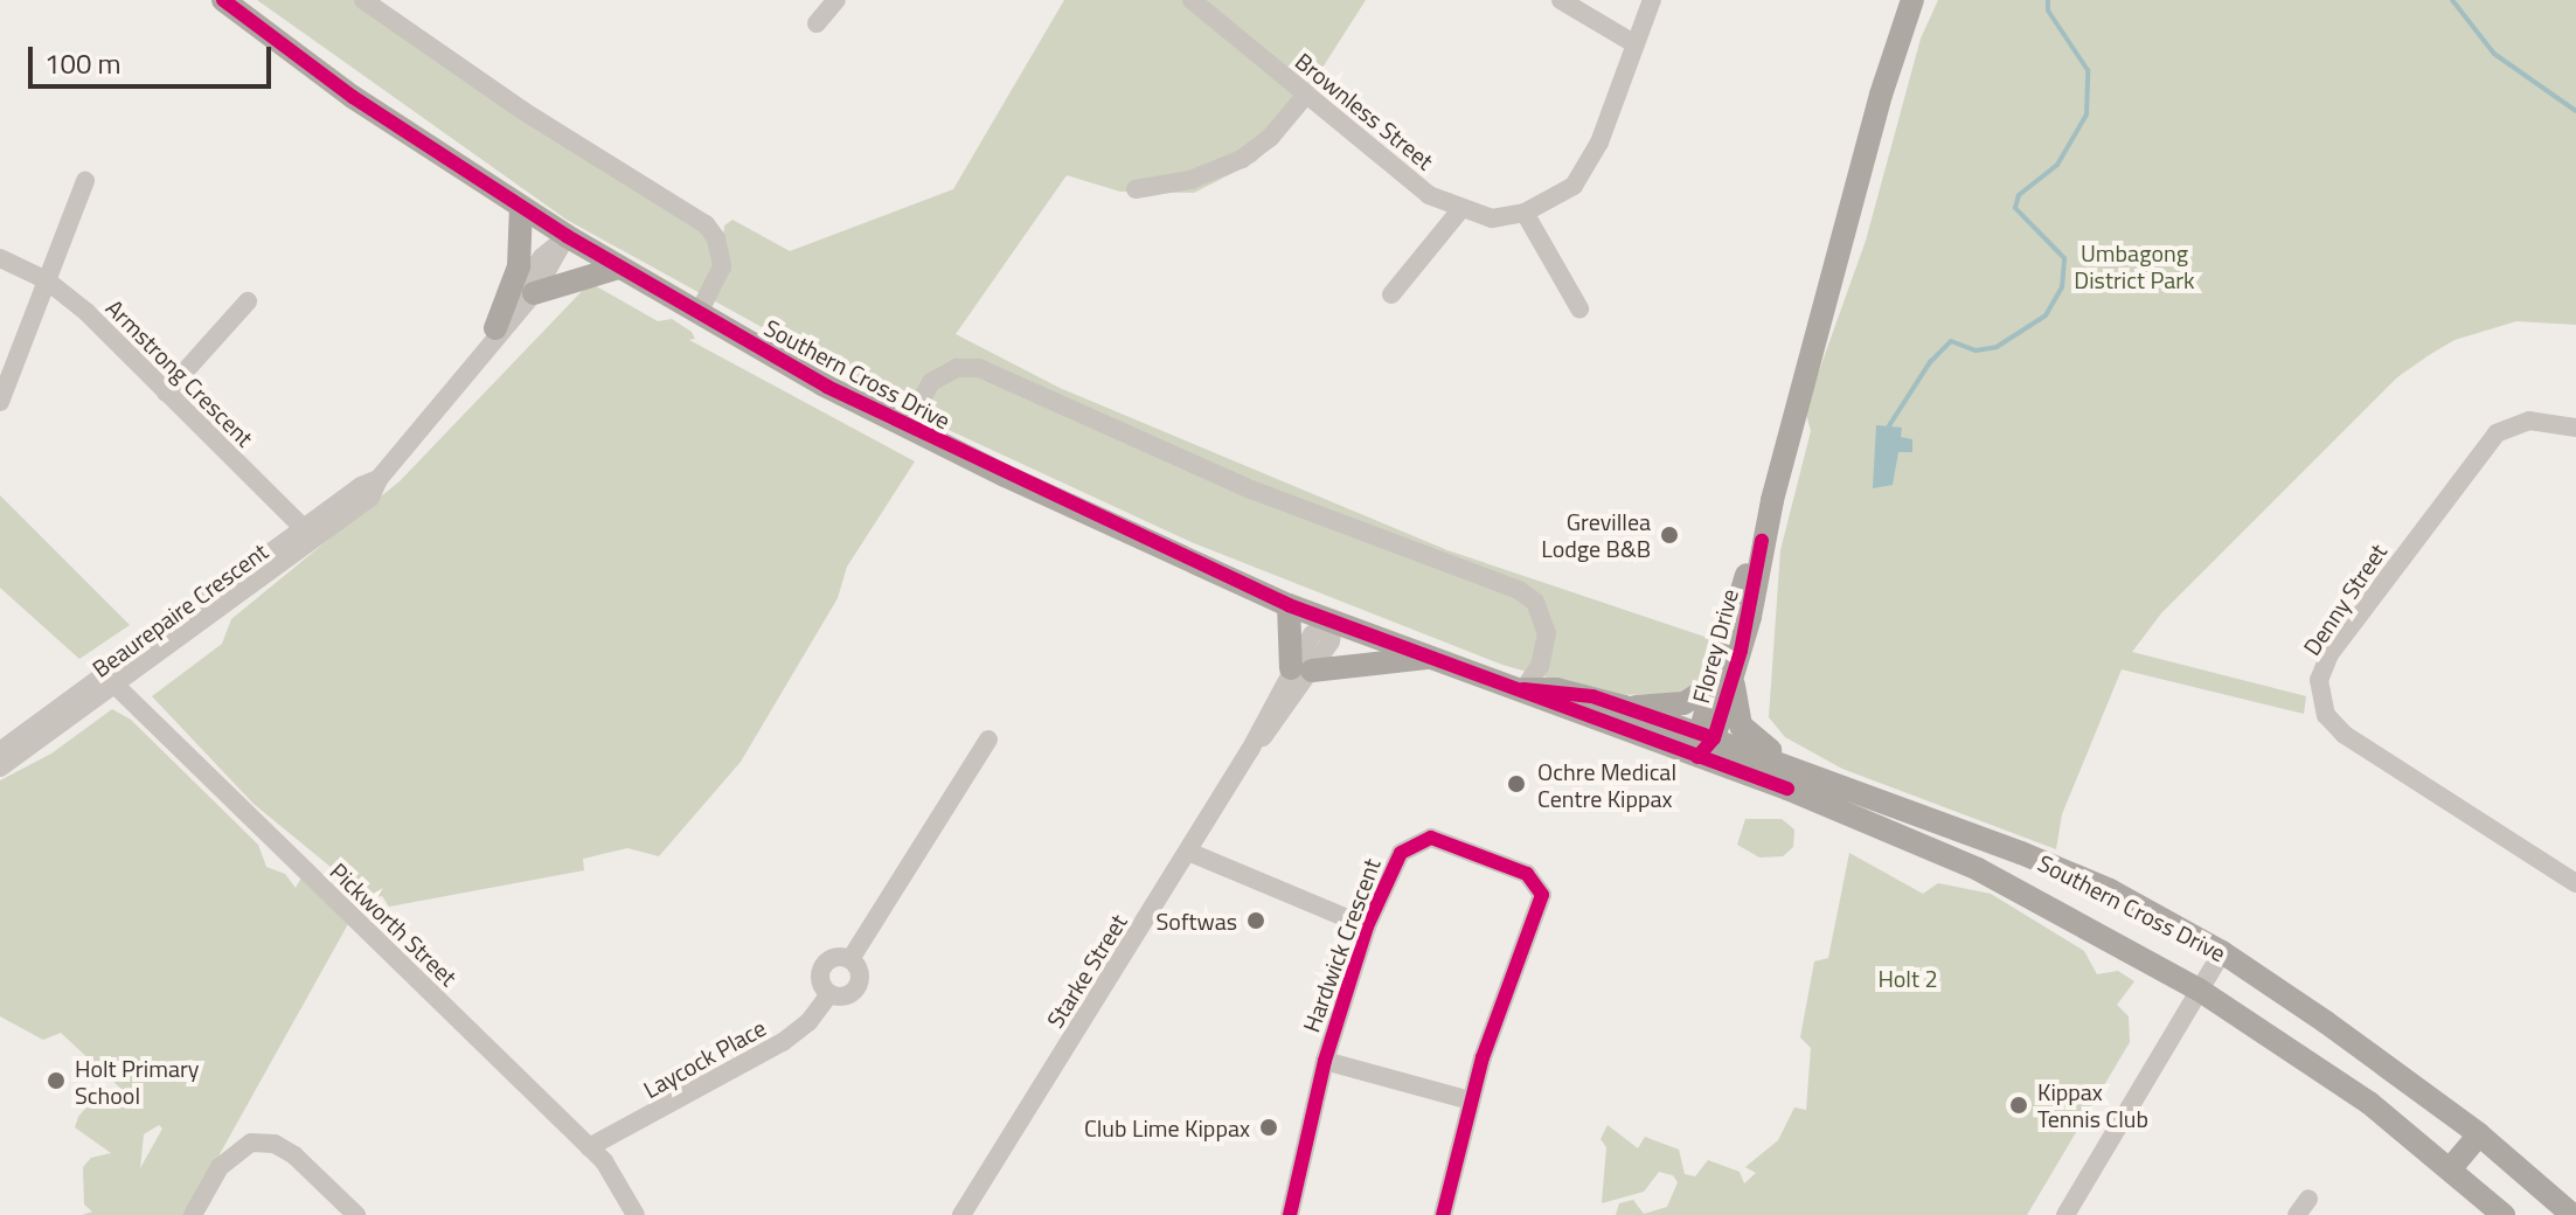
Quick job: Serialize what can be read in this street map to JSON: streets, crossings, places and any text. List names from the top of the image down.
{
  "streets": {
    "main road": ["Southern Cross Drive", "Florey Drive"],
    "street": [
      "Brownless Street",
      "Armstrong Crescent",
      "Denny Street",
      "Beaurepaire Crescent",
      "Pickworth Street",
      "Hardwick Crescent",
      "Starke Street",
      "Laycock Place"
    ]
  },
  "crossings": [
    ["Armstrong Crescent", "Beaurepaire Crescent"],
    ["Southern Cross Drive", "Beaurepaire Crescent"],
    ["Southern Cross Drive", "Florey Drive"],
    ["Southern Cross Drive", "Starke Street"],
    ["Beaurepaire Crescent", "Pickworth Street"],
    ["Pickworth Street", "Laycock Place"],
    ["Hardwick Crescent", "Starke Street"]
  ],
  "parks": ["Umbagong District Park", "Holt 2"],
  "places": [
    "Grevillea Lodge B&B",
    "Ochre Medical Centre Kippax",
    "Softwas",
    "Holt Primary School",
    "Kippax Tennis Club",
    "Club Lime Kippax"
  ],
  "scale_bar": "100 m"
}
